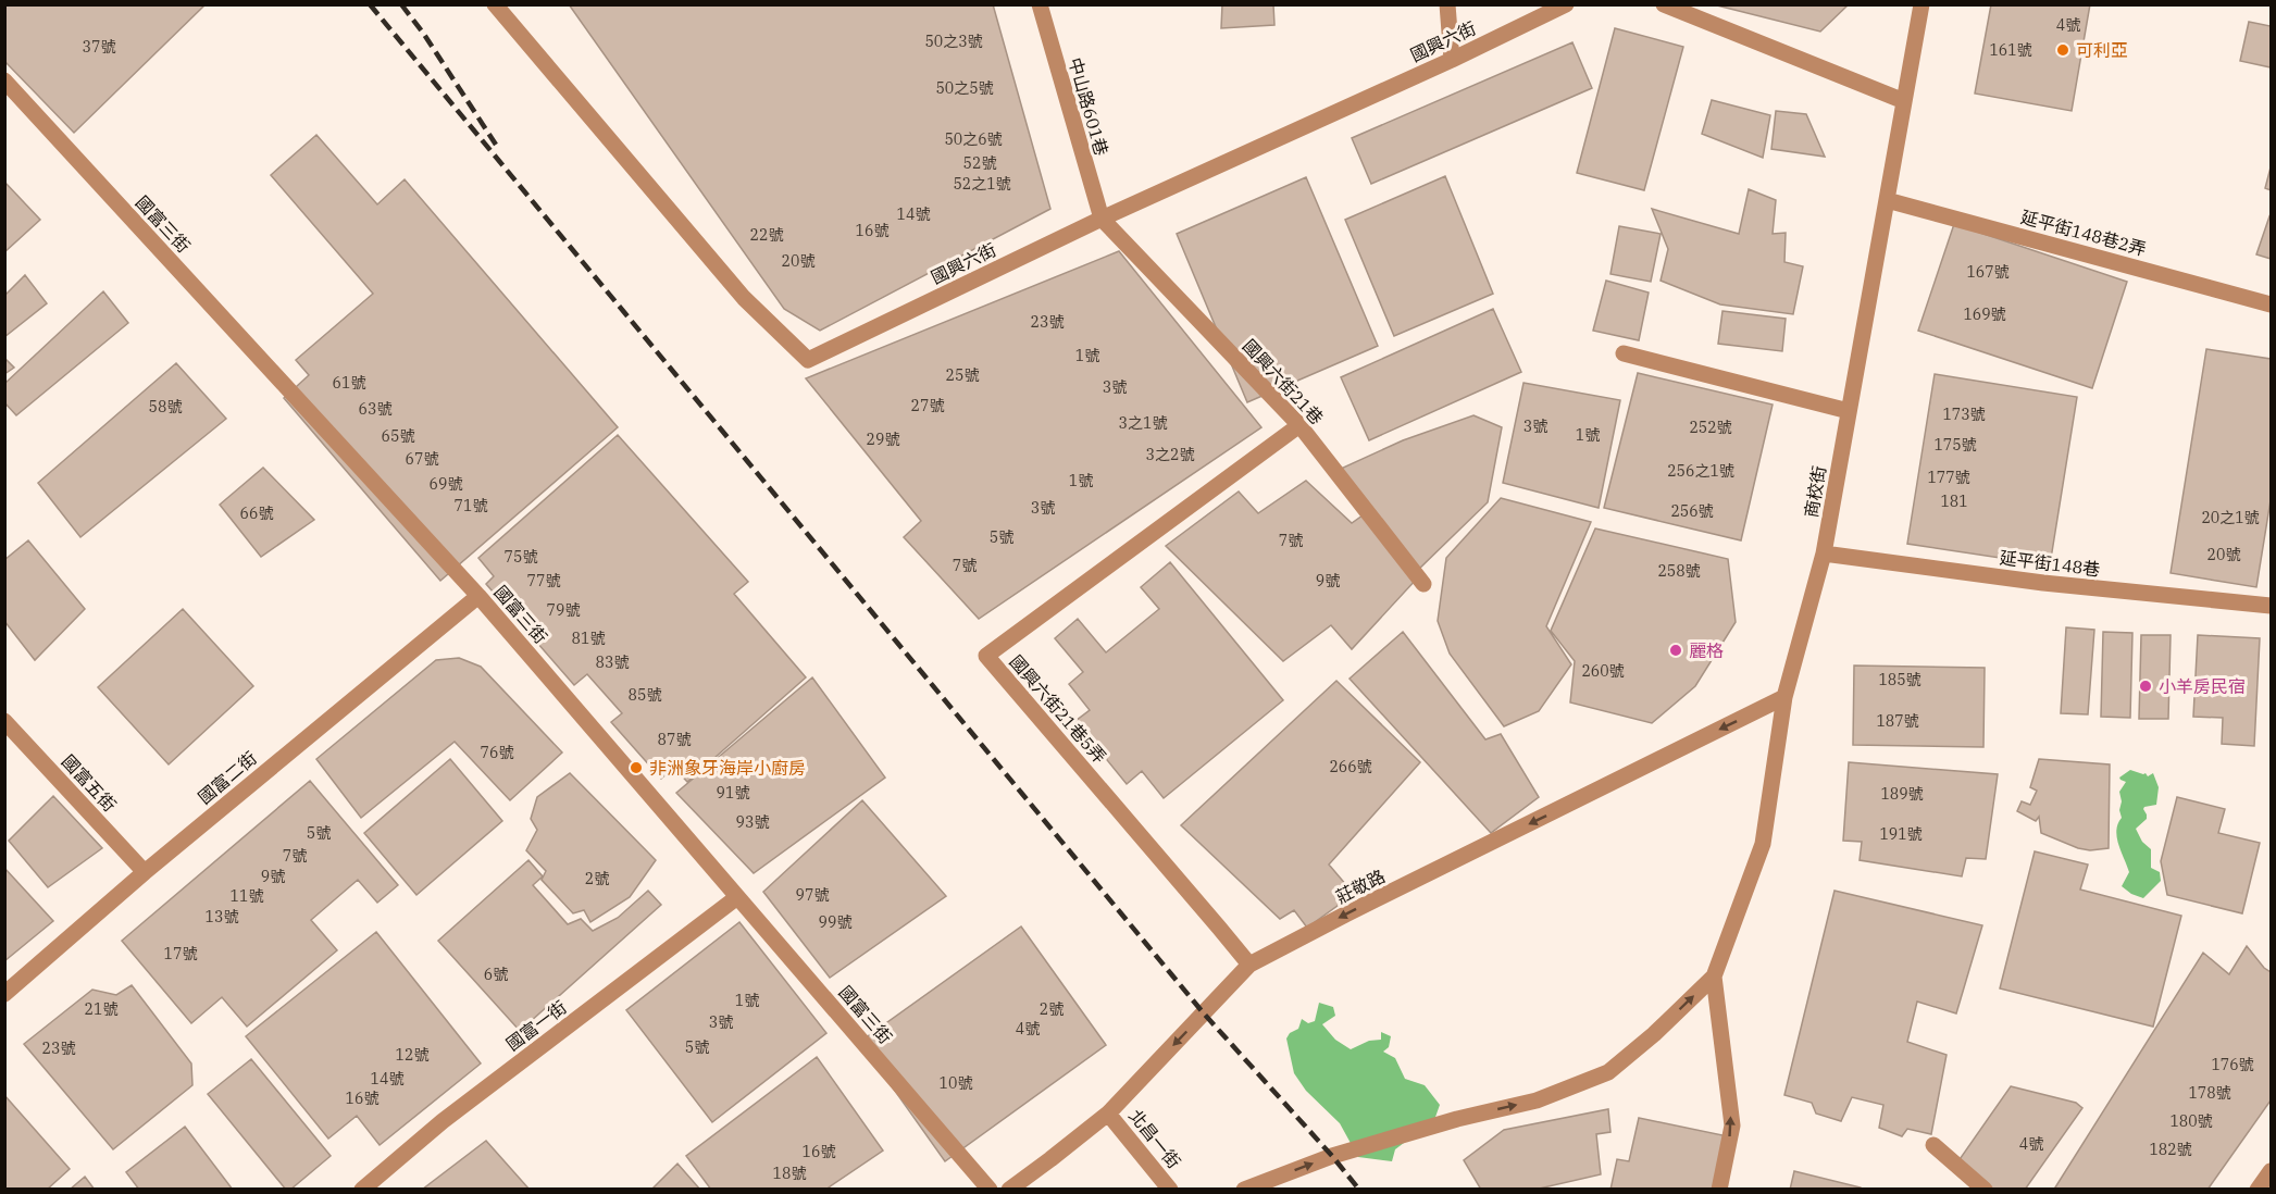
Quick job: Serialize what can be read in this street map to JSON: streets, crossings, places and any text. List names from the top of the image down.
{
  "streets": {
    "street": [
      "國興六街",
      "中山路601巷",
      "國富三街",
      "延平街148巷2弄",
      "國興六街21巷",
      "商校街",
      "延平街148巷",
      "國興六街21巷5弄",
      "國富二街",
      "國富五街",
      "莊敬路",
      "國富一街",
      "北昌一街"
    ]
  },
  "crossings": [
    ["國興六街", "中山路601巷"],
    ["國興六街", "國興六街21巷"],
    ["中山路601巷", "國興六街21巷"],
    ["國富三街", "國富二街"],
    ["國富三街", "國富一街"],
    ["延平街148巷2弄", "商校街"],
    ["國興六街21巷", "國興六街21巷5弄"],
    ["商校街", "延平街148巷"],
    ["商校街", "莊敬路"],
    ["國興六街21巷5弄", "莊敬路"],
    ["國富二街", "國富五街"],
    ["莊敬路", "北昌一街"]
  ],
  "one_way": ["莊敬路"],
  "places": [
    "可利亞",
    "麗格",
    "小羊房民宿",
    "非洲象牙海岸小廚房"
  ],
  "house_numbers": [
    "4號",
    "50之3號",
    "37號",
    "161號",
    "50之5號",
    "50之6號",
    "52號",
    "52之1號",
    "14號",
    "16號",
    "22號",
    "20號",
    "167號",
    "169號",
    "23號",
    "1號",
    "25號",
    "61號",
    "3號",
    "27號",
    "58號",
    "63號",
    "173號",
    "3之1號",
    "3號",
    "252號",
    "1號",
    "65號",
    "29號",
    "175號",
    "3之2號",
    "67號",
    "256之1號",
    "177號",
    "1號",
    "69號",
    "181",
    "71號",
    "3號",
    "256號",
    "66號",
    "20之1號",
    "5號",
    "7號",
    "20號",
    "75號",
    "7號",
    "258號",
    "77號",
    "9號",
    "79號",
    "81號",
    "83號",
    "260號",
    "185號",
    "85號",
    "187號",
    "87號",
    "76號",
    "266號",
    "91號",
    "189號",
    "93號",
    "5號",
    "191號",
    "7號",
    "9號",
    "2號",
    "97號",
    "11號",
    "13號",
    "99號",
    "17號",
    "6號",
    "1號",
    "21號",
    "2號",
    "3號",
    "4號",
    "5號",
    "23號",
    "12號",
    "176號",
    "14號",
    "10號",
    "178號",
    "16號",
    "180號",
    "4號",
    "182號",
    "16號",
    "18號"
  ]
}
